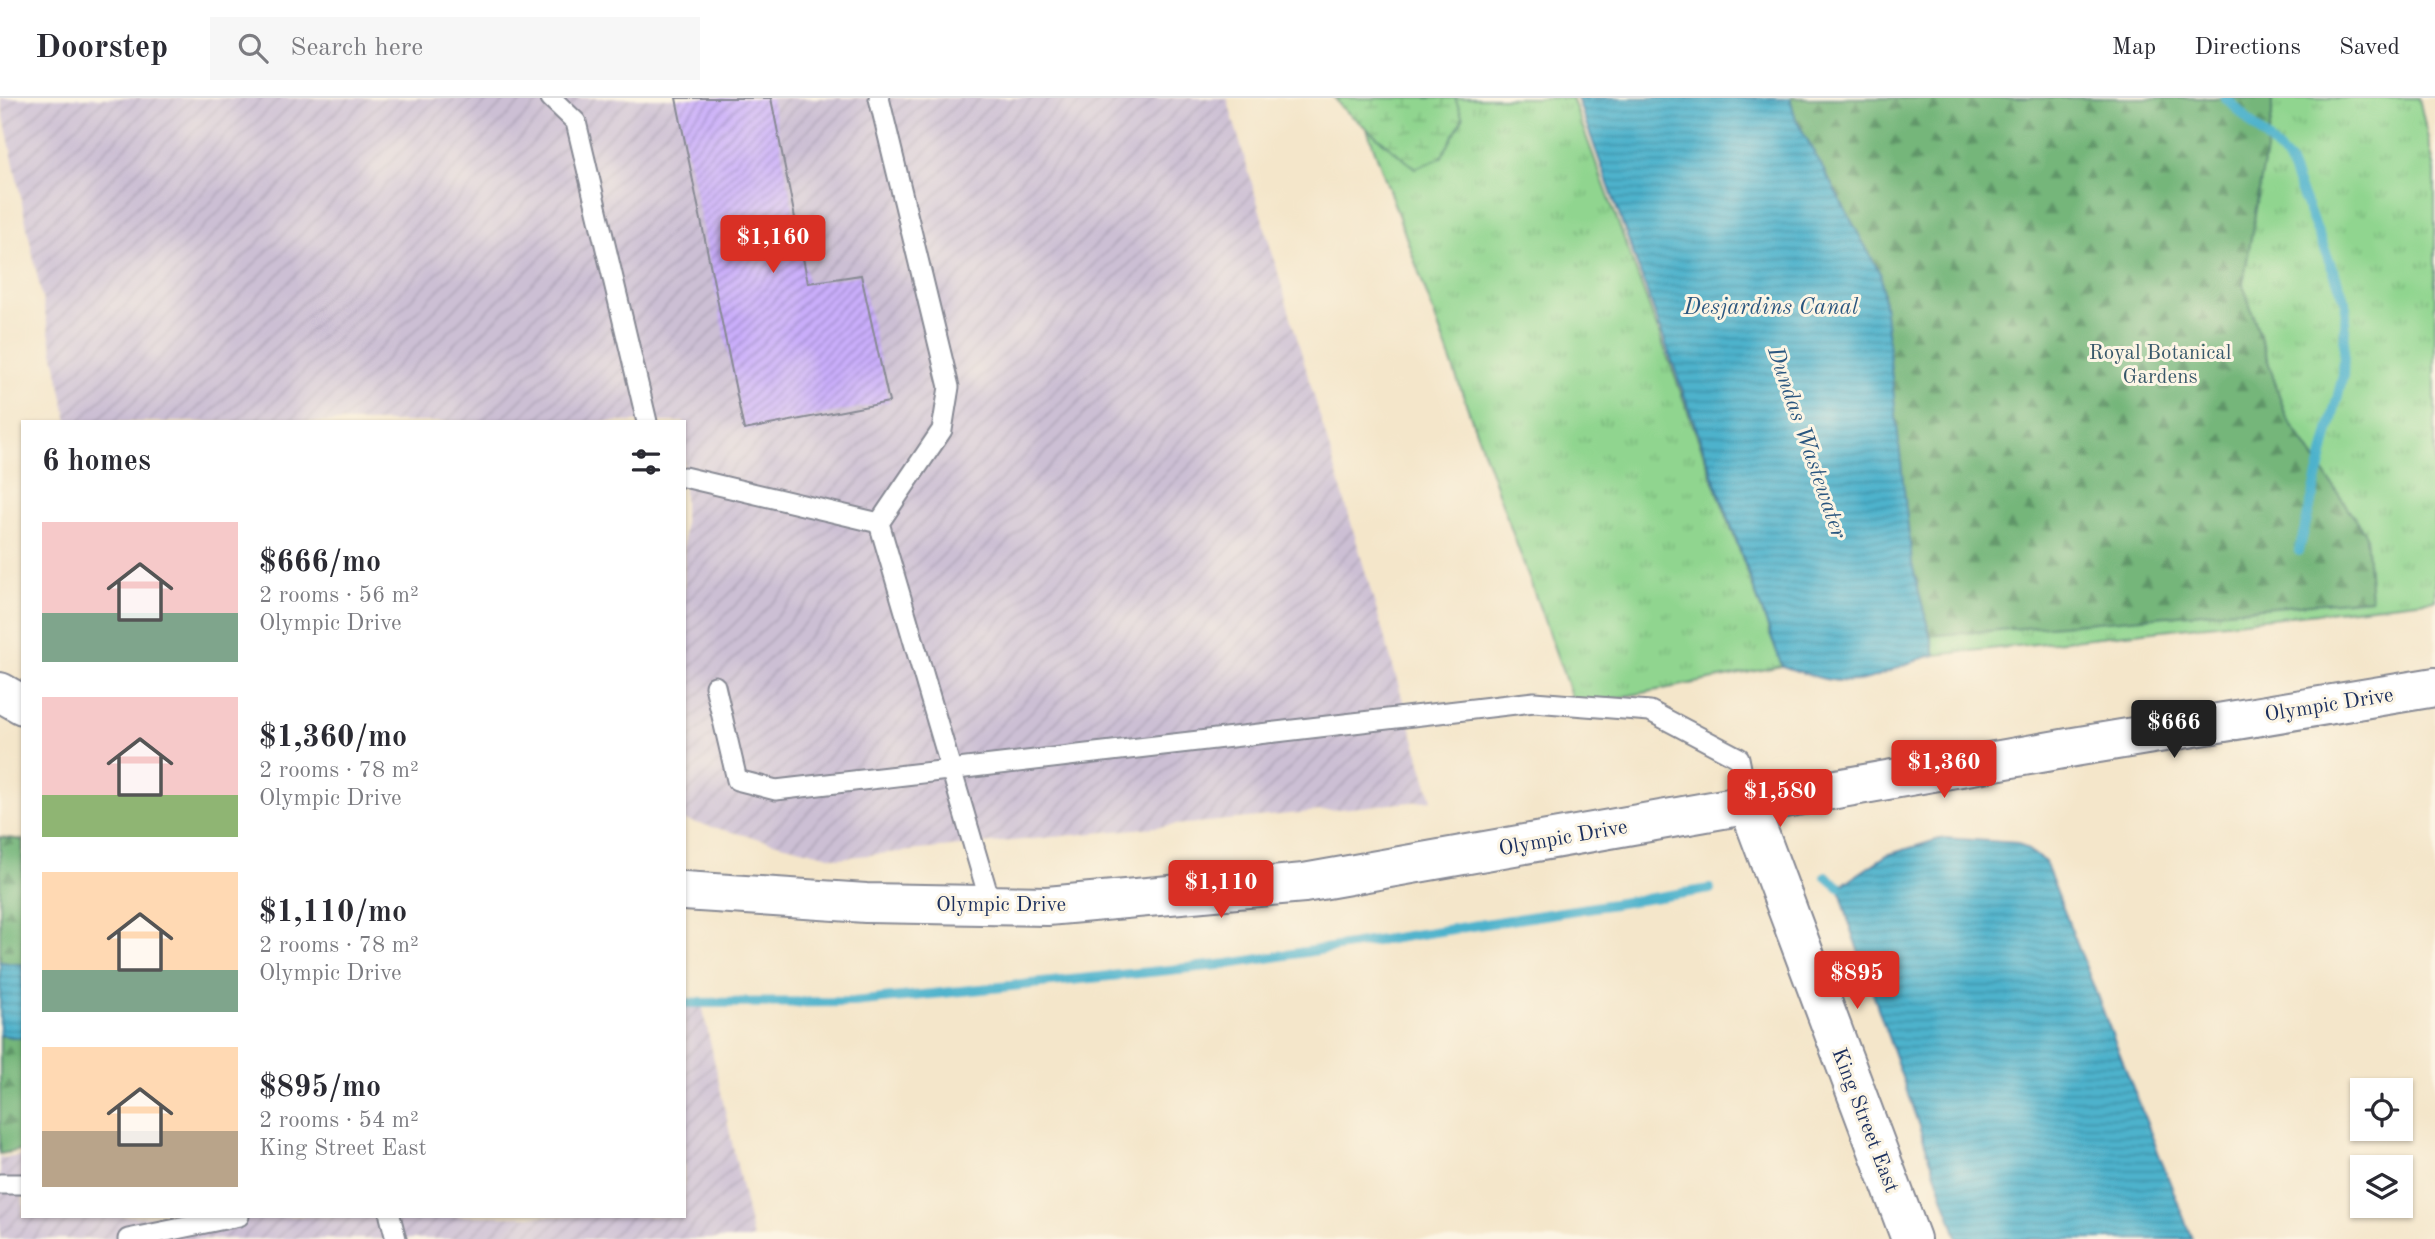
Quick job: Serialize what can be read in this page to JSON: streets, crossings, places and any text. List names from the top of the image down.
{
  "streets": {
    "main road": ["Olympic Drive", "King Street East"]
  },
  "crossings": [
    ["Olympic Drive", "King Street East"]
  ],
  "water": ["Desjardins Canal", "Dundas Wastewater"],
  "parks": ["Royal Botanical Gardens"],
  "page": {
    "header": "Doorstep",
    "search": "Search here",
    "nav": ["Map", "Directions", "Saved"],
    "price": [
      "$1,160",
      "$666",
      "$1,360",
      "$1,580",
      "$1,110",
      "$895"
    ],
    "heading": "6 homes",
    "list": [
      {
        "name": "$666/mo",
        "note": "2 rooms · 56 m² · Olympic Drive"
      },
      {
        "name": "$1,360/mo",
        "note": "2 rooms · 78 m² · Olympic Drive"
      },
      {
        "name": "$1,110/mo",
        "note": "2 rooms · 78 m² · Olympic Drive"
      },
      {
        "name": "$895/mo",
        "note": "2 rooms · 54 m² · King Street East"
      }
    ]
  }
}
